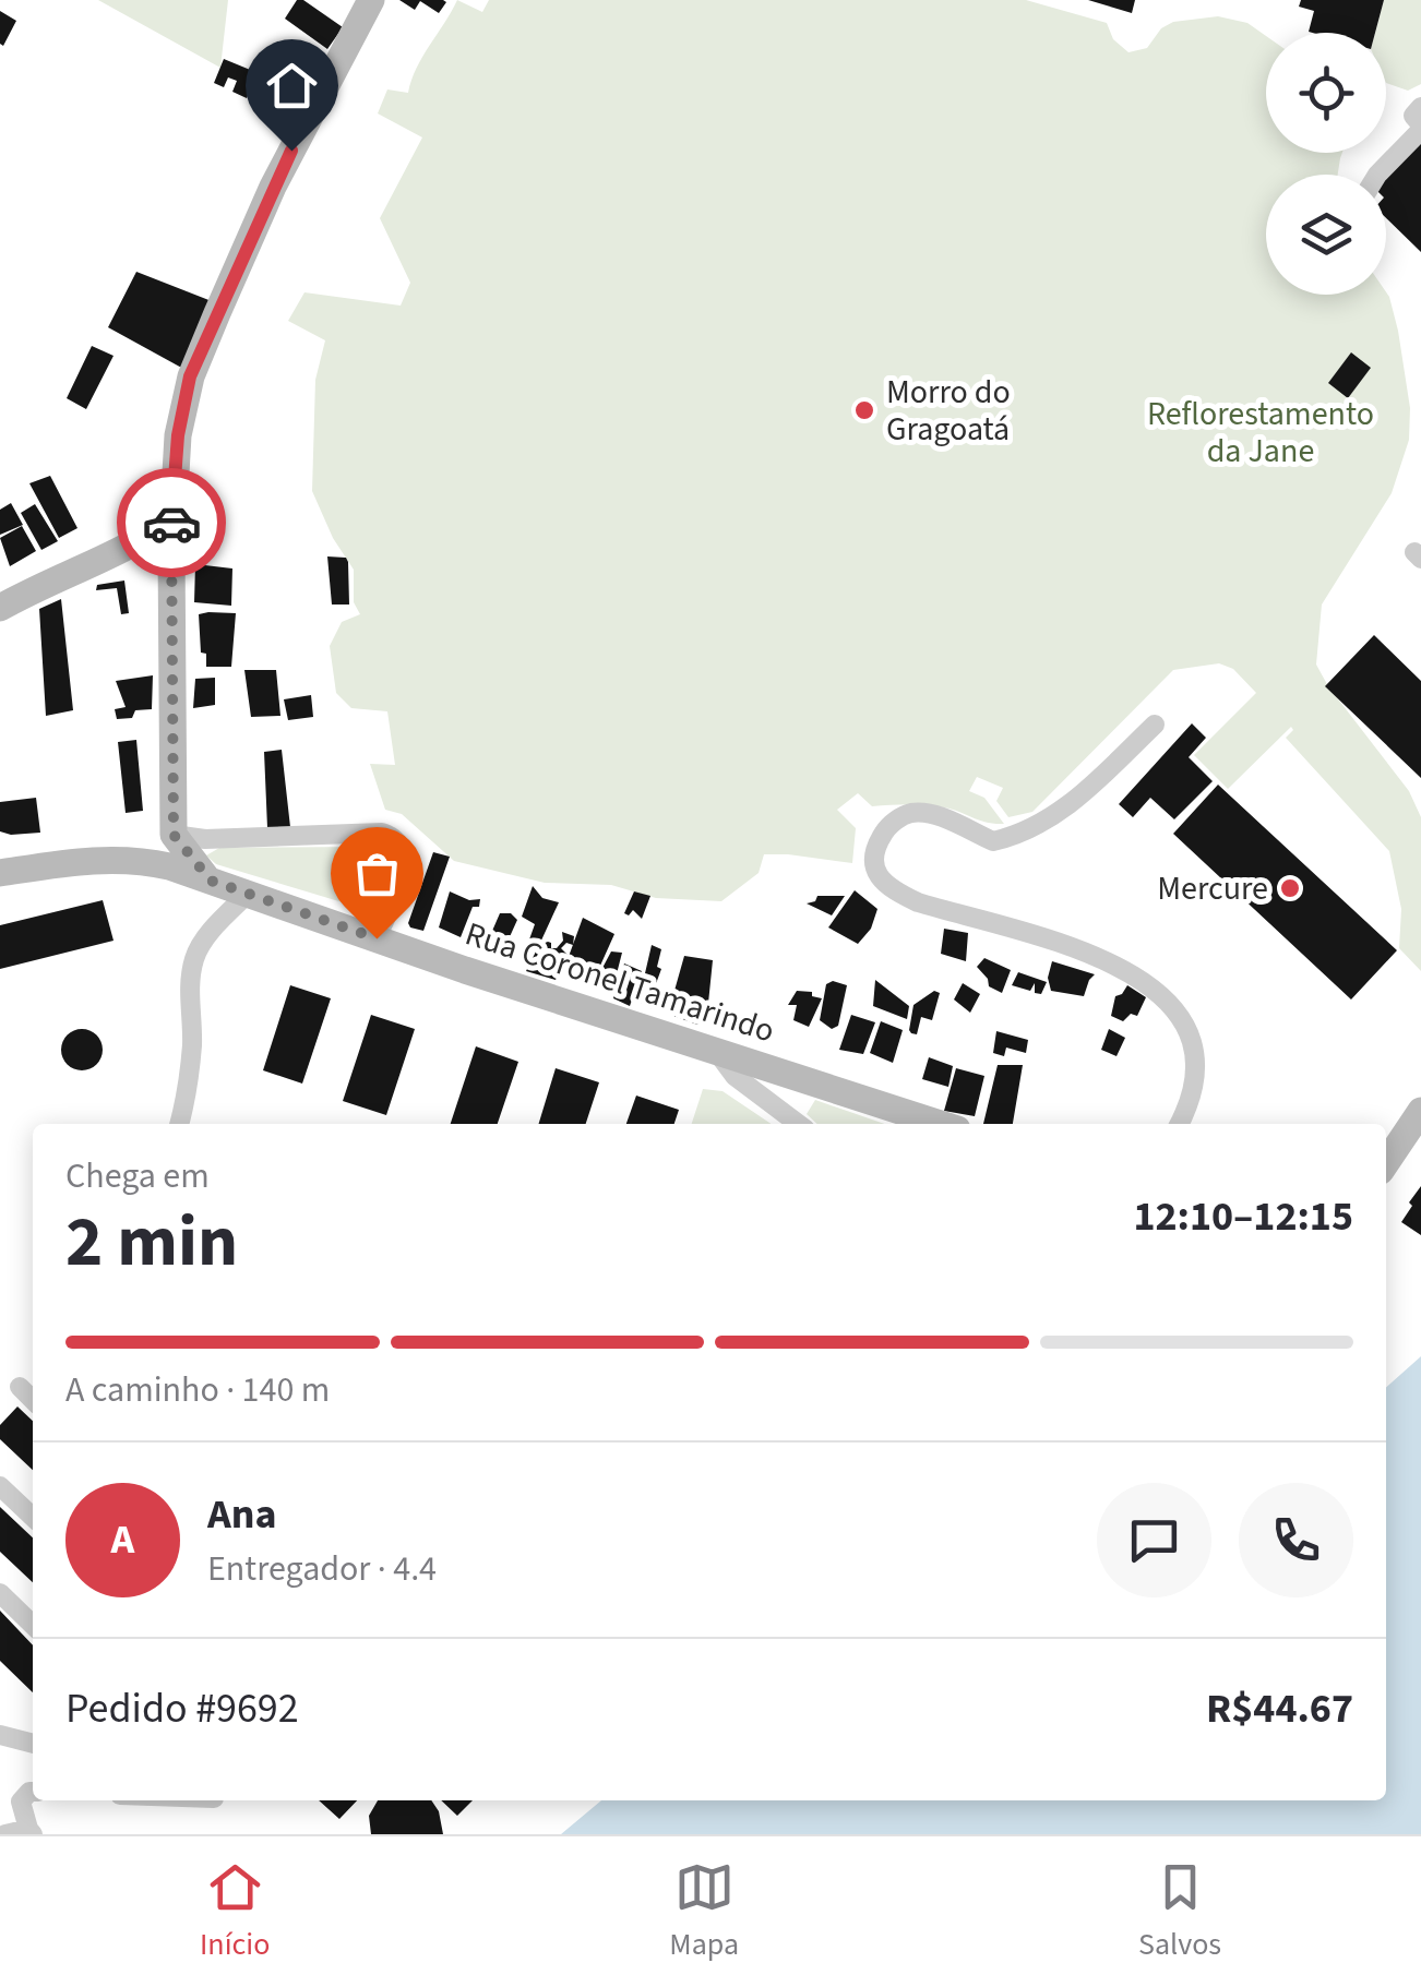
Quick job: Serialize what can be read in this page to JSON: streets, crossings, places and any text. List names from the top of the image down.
{
  "streets": {
    "street": ["Rua Coronel Tamarindo"]
  },
  "parks": ["Reflorestamento da Jane"],
  "places": ["Morro do Gragoatá", "Mercure"],
  "page": {
    "heading": ["2 min", "Chega em", "12:10–12:15"],
    "panel": [
      "Ana",
      "Entregador · 4.4",
      "Pedido #9692",
      "R$44.67"
    ],
    "bar": "A caminho · 140 m",
    "round": "A",
    "tabs": ["Início", "Mapa", "Salvos"]
  }
}
